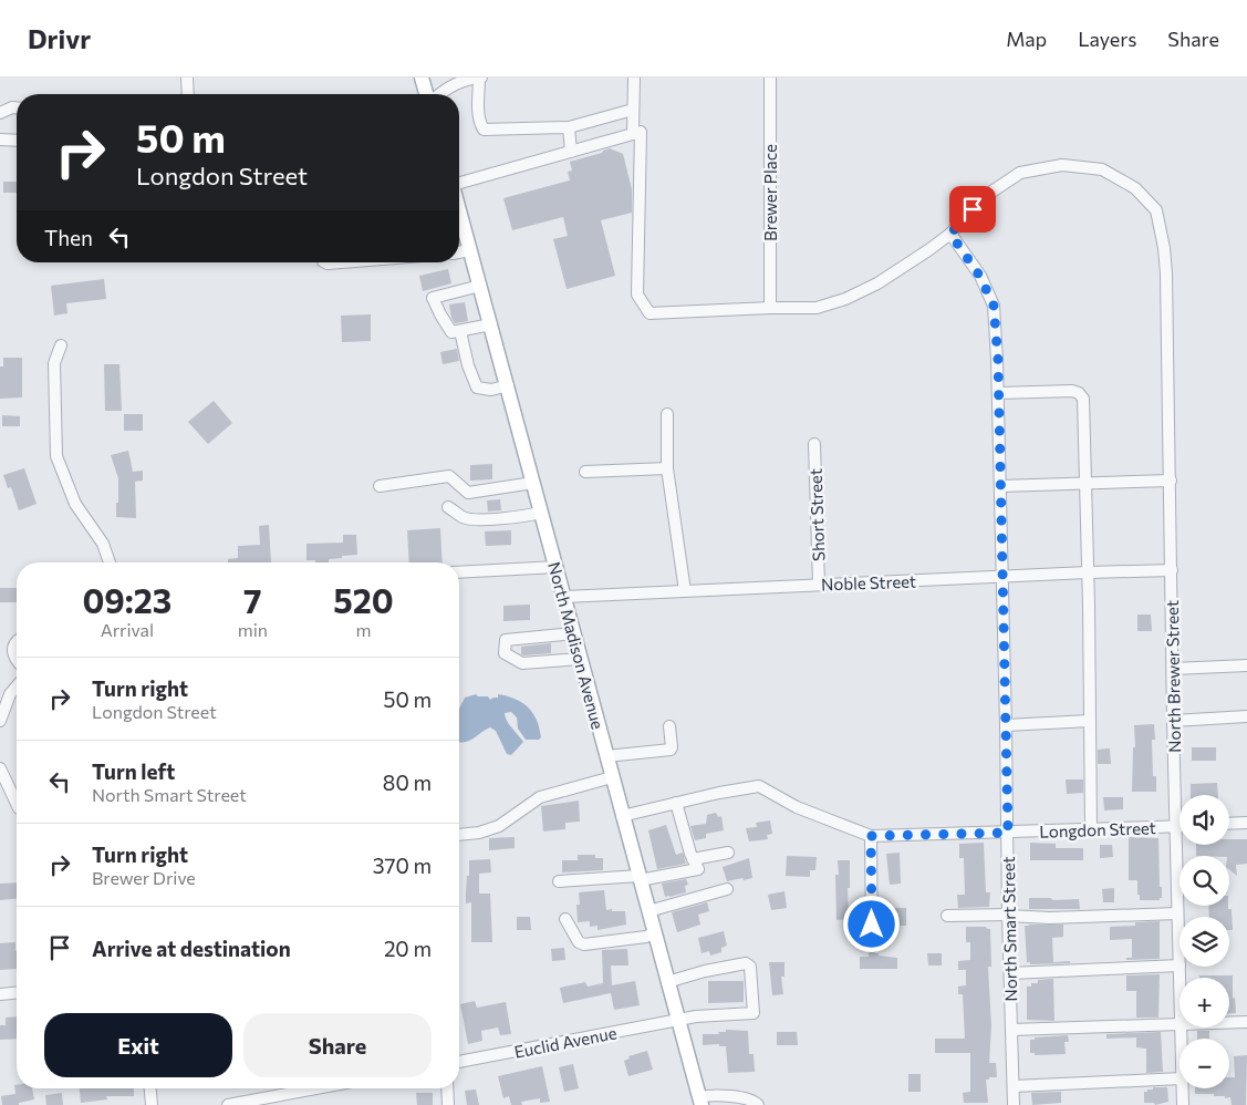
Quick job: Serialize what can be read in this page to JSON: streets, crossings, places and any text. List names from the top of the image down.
{
  "streets": {
    "main road": ["North Madison Avenue"],
    "street": [
      "Brewer Place",
      "Short Street",
      "Noble Street",
      "North Brewer Street",
      "Longdon Street",
      "North Smart Street",
      "Euclid Avenue"
    ]
  },
  "crossings": [
    ["Brewer Place", "North Brewer Street"],
    ["Short Street", "Noble Street"],
    ["Noble Street", "North Madison Avenue"],
    ["Noble Street", "North Brewer Street"],
    ["Noble Street", "North Smart Street"],
    ["North Madison Avenue", "Longdon Street"],
    ["North Madison Avenue", "Euclid Avenue"],
    ["North Brewer Street", "Longdon Street"],
    ["North Brewer Street", "North Smart Street"],
    ["Longdon Street", "North Smart Street"]
  ],
  "page": {
    "header": "Drivr",
    "nav": ["Map", "Layers", "Share"],
    "turn": ["50 m", "Longdon Street"],
    "then": "Then",
    "eta": [
      "09:23",
      "Arrival",
      "7",
      "min",
      "520",
      "m"
    ],
    "list": [
      {
        "name": "Turn right",
        "note": "Longdon Street",
        "value": "50 m"
      },
      {
        "name": "Turn left",
        "note": "North Smart Street",
        "value": "80 m"
      },
      {
        "name": "Turn right",
        "note": "Brewer Drive",
        "value": "370 m"
      },
      {
        "name": "Arrive at destination",
        "value": "20 m"
      }
    ],
    "map_buttons": ["+", "−"],
    "buttons": ["Exit", "Share"]
  }
}
